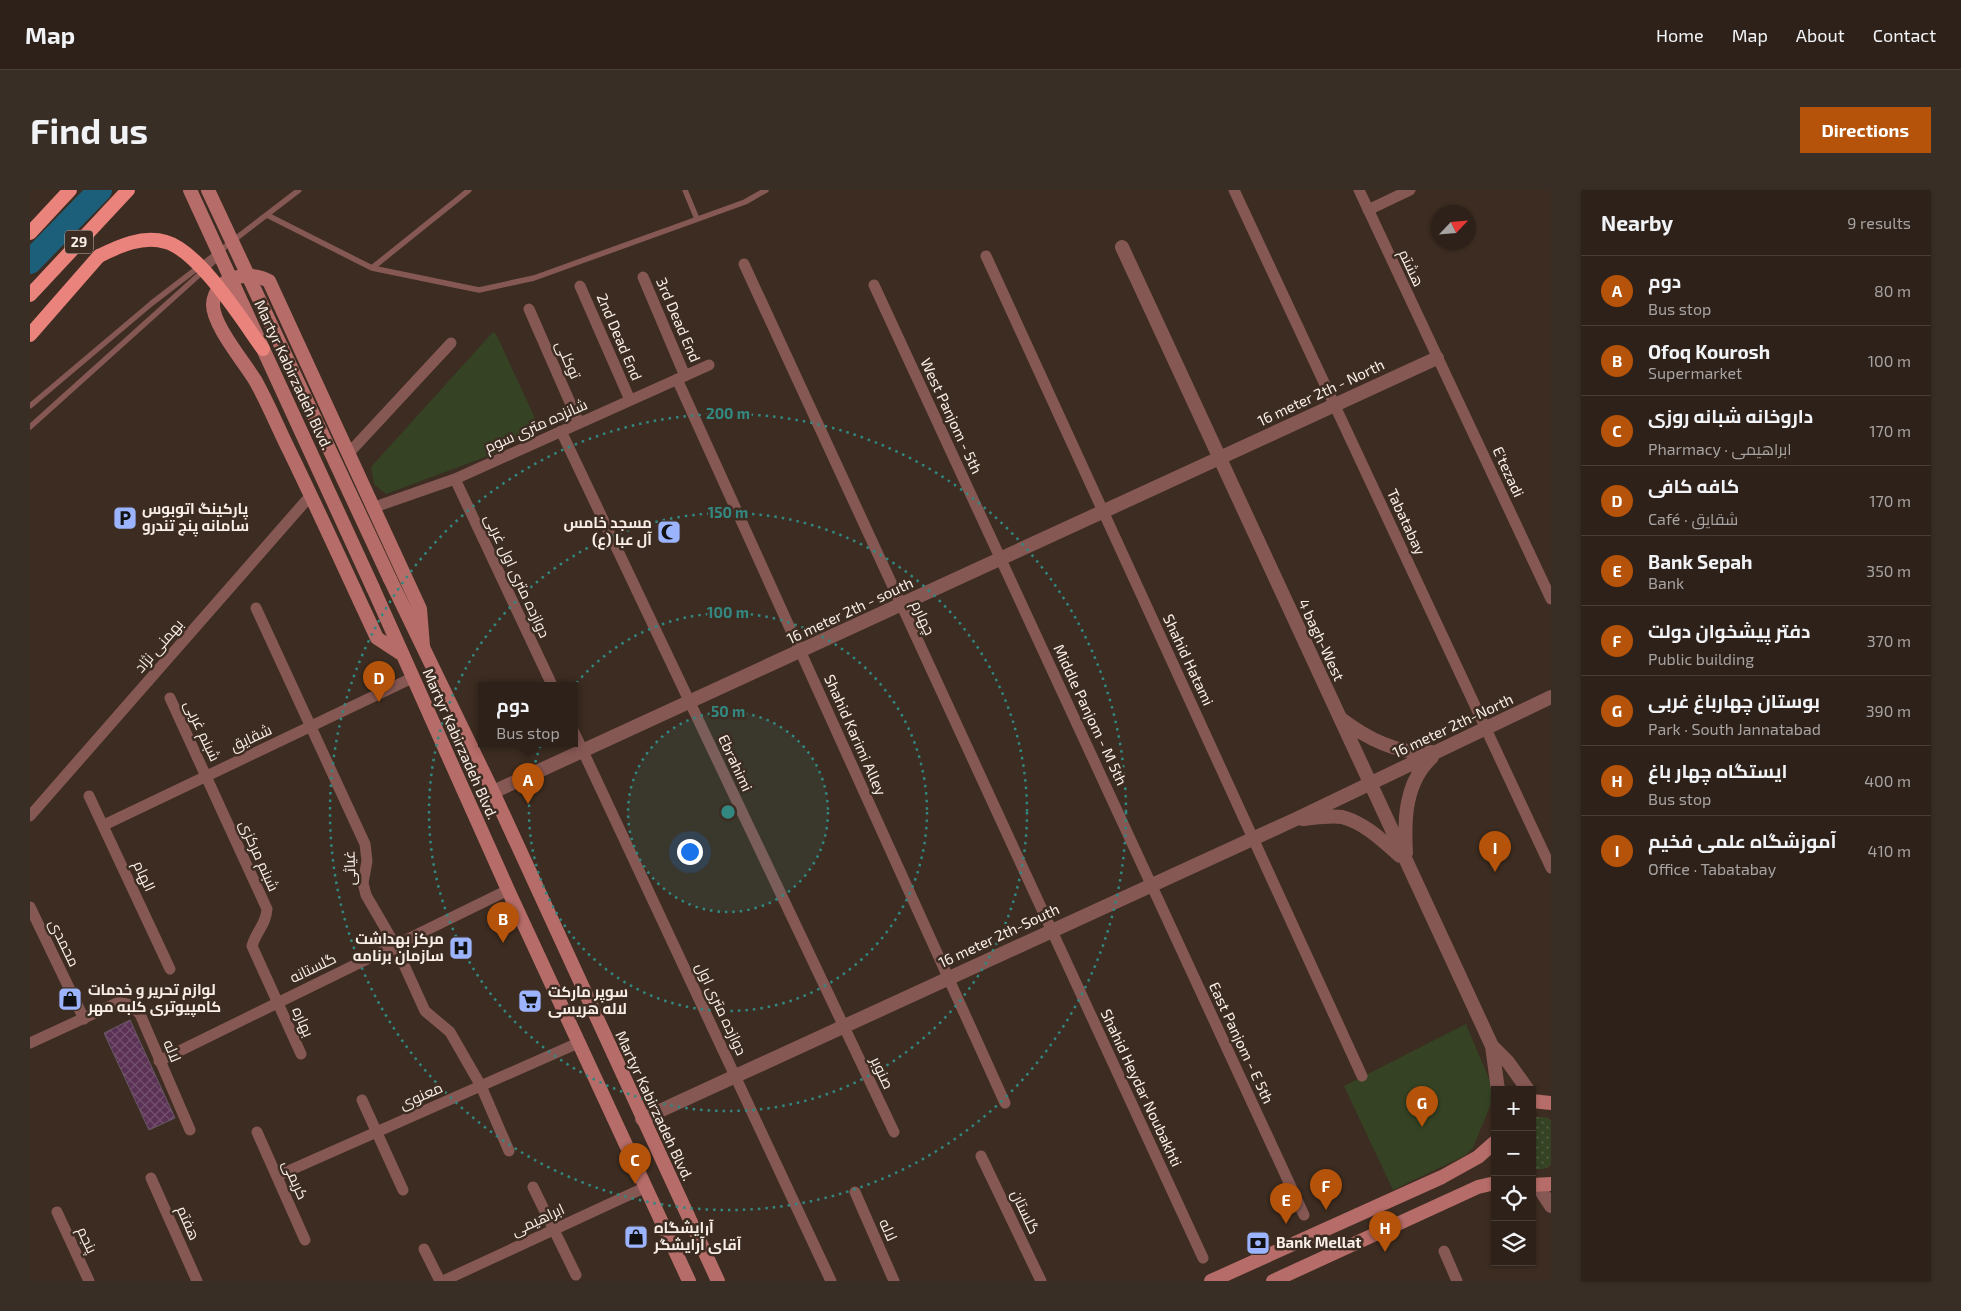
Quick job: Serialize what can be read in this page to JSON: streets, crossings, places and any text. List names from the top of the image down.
{
  "streets": {
    "highway": ["29"],
    "main road": ["Martyr Kabirzadeh Blvd."],
    "street": [
      "هشتم",
      "3rd Dead End",
      "2nd Dead End",
      "توکلی",
      "16 meter 2th - North",
      "West Panjom - 5th",
      "شانزده متری سوم",
      "E'tezadi",
      "Tabatabay",
      "دوازده متری اول غربی",
      "16 meter 2th - south",
      "چهارم",
      "4 bagh-West",
      "بهمنی نژاد",
      "Shahid Hatami",
      "Middle Panjom - M 5th",
      "16 meter 2th-North",
      "شبنم غربی",
      "Shahid Karimi Alley",
      "شقایق",
      "Ebrahimi",
      "شبنم مرکزی",
      "غیاثی",
      "الهام",
      "16 meter 2th-South",
      "محمدی",
      "گلستانه",
      "دوازده متری اول",
      "بهاره",
      "East Panjom - E 5th",
      "لاله",
      "صنوبر",
      "Shahid Heydar Noubakhti",
      "معنوی",
      "کریمی",
      "گلستان",
      "ابراهیمی",
      "هفتم",
      "پنجم"
    ]
  },
  "crossings": [
    ["هشتم", "16 meter 2th - North"],
    ["هشتم", "E'tezadi"],
    ["3rd Dead End", "شانزده متری سوم"],
    ["3rd Dead End", "Shahid Karimi Alley"],
    ["2nd Dead End", "شانزده متری سوم"],
    ["توکلی", "شانزده متری سوم"],
    ["Martyr Kabirzadeh Blvd.", "شانزده متری سوم"],
    ["Martyr Kabirzadeh Blvd.", "16 meter 2th - south"],
    ["Martyr Kabirzadeh Blvd.", "بهمنی نژاد"],
    ["Martyr Kabirzadeh Blvd.", "شقایق"],
    ["Martyr Kabirzadeh Blvd.", "16 meter 2th-South"],
    ["Martyr Kabirzadeh Blvd.", "گلستانه"],
    ["Martyr Kabirzadeh Blvd.", "معنوی"],
    ["Martyr Kabirzadeh Blvd.", "ابراهیمی"],
    ["16 meter 2th - North", "E'tezadi"],
    ["16 meter 2th - North", "Tabatabay"],
    ["16 meter 2th - North", "16 meter 2th - south"],
    ["16 meter 2th - North", "4 bagh-West"],
    ["West Panjom - 5th", "16 meter 2th - south"],
    ["West Panjom - 5th", "Middle Panjom - M 5th"],
    ["شانزده متری سوم", "دوازده متری اول غربی"],
    ["شانزده متری سوم", "Shahid Karimi Alley"],
    ["شانزده متری سوم", "Ebrahimi"],
    ["Tabatabay", "16 meter 2th-North"],
    ["16 meter 2th - south", "چهارم"],
    ["16 meter 2th - south", "4 bagh-West"],
    ["16 meter 2th - south", "Shahid Hatami"],
    ["16 meter 2th - south", "Middle Panjom - M 5th"],
    ["16 meter 2th - south", "Shahid Karimi Alley"],
    ["16 meter 2th - south", "Ebrahimi"],
    ["16 meter 2th - south", "دوازده متری اول"],
    ["چهارم", "16 meter 2th-South"],
    ["چهارم", "Shahid Heydar Noubakhti"],
    ["4 bagh-West", "16 meter 2th-North"],
    ["4 bagh-West", "16 meter 2th-South"],
    ["Shahid Hatami", "16 meter 2th-South"],
    ["Middle Panjom - M 5th", "16 meter 2th-South"],
    ["Middle Panjom - M 5th", "East Panjom - E 5th"],
    ["16 meter 2th-North", "16 meter 2th-South"],
    ["شبنم غربی", "شقایق"],
    ["شبنم غربی", "شبنم مرکزی"],
    ["Shahid Karimi Alley", "16 meter 2th-South"],
    ["شقایق", "شبنم مرکزی"],
    ["شقایق", "غیاثی"],
    ["شقایق", "الهام"],
    ["Ebrahimi", "16 meter 2th-South"],
    ["Ebrahimi", "صنوبر"],
    ["شبنم مرکزی", "گلستانه"],
    ["شبنم مرکزی", "بهاره"],
    ["غیاثی", "گلستانه"],
    ["غیاثی", "معنوی"],
    ["16 meter 2th-South", "دوازده متری اول"],
    ["16 meter 2th-South", "East Panjom - E 5th"],
    ["16 meter 2th-South", "صنوبر"],
    ["16 meter 2th-South", "Shahid Heydar Noubakhti"],
    ["محمدی", "لاله"],
    ["گلستانه", "بهاره"],
    ["گلستانه", "لاله"],
    ["معنوی", "کریمی"]
  ],
  "places": {
    "parking": ["پارکینگ اتوبوس سامانه پنج تندرو"],
    "mosque": ["مسجد خامس آل عبا (ع)"],
    "hospital": ["مرکز بهداشت سازمان برنامه"],
    "shop": ["لوازم تحریر و خدمات کامپیوتری کلبه مهر", "آرایشگاه آقای آرایشگر"],
    "supermarket": ["سوپر مارکت لاله هریسی"],
    "bank": ["Bank Mellat"]
  },
  "north": "top right",
  "page": {
    "header": "Map",
    "nav": [
      "Home",
      "Map",
      "About",
      "Contact"
    ],
    "buttons": "Directions",
    "title": "Find us",
    "heading": ["Nearby", "9 results"],
    "list": [
      {
        "mark": "A",
        "name": "دوم",
        "note": "Bus stop",
        "value": "80 m"
      },
      {
        "mark": "B",
        "name": "Ofoq Kourosh",
        "note": "Supermarket",
        "value": "100 m"
      },
      {
        "mark": "C",
        "name": "داروخانه شبانه روزی",
        "note": "Pharmacy · ابراهیمی",
        "value": "170 m"
      },
      {
        "mark": "D",
        "name": "کافه کافی",
        "note": "Café · شقایق",
        "value": "170 m"
      },
      {
        "mark": "E",
        "name": "Bank Sepah",
        "note": "Bank",
        "value": "350 m"
      },
      {
        "mark": "F",
        "name": "دفتر پیشخوان دولت",
        "note": "Public building",
        "value": "370 m"
      },
      {
        "mark": "G",
        "name": "بوستان چهارباغ غربی",
        "note": "Park · South Jannatabad",
        "value": "390 m"
      },
      {
        "mark": "H",
        "name": "ایستگاه چهار باغ",
        "note": "Bus stop",
        "value": "400 m"
      },
      {
        "mark": "I",
        "name": "آموزشگاه علمی فخیم",
        "note": "Office · Tabatabay",
        "value": "410 m"
      }
    ],
    "pins": [
      "D",
      "A",
      "I",
      "B",
      "G",
      "C",
      "F",
      "E",
      "H"
    ],
    "popup": ["دوم", "Bus stop"],
    "map_buttons": ["+", "−"]
  },
  "rings": [
    "200 m",
    "150 m",
    "100 m",
    "50 m"
  ]
}
